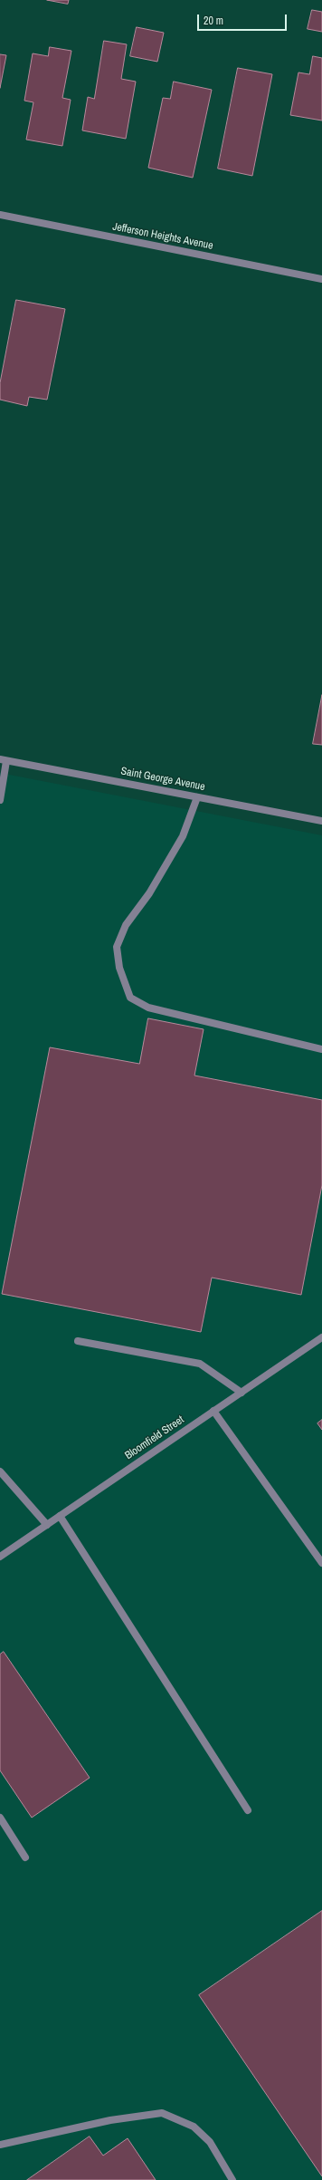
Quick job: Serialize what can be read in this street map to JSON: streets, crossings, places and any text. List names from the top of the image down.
{
  "streets": {
    "street": ["Jefferson Heights Avenue", "Saint George Avenue", "Bloomfield Street"]
  },
  "scale_bar": "20 m"
}
